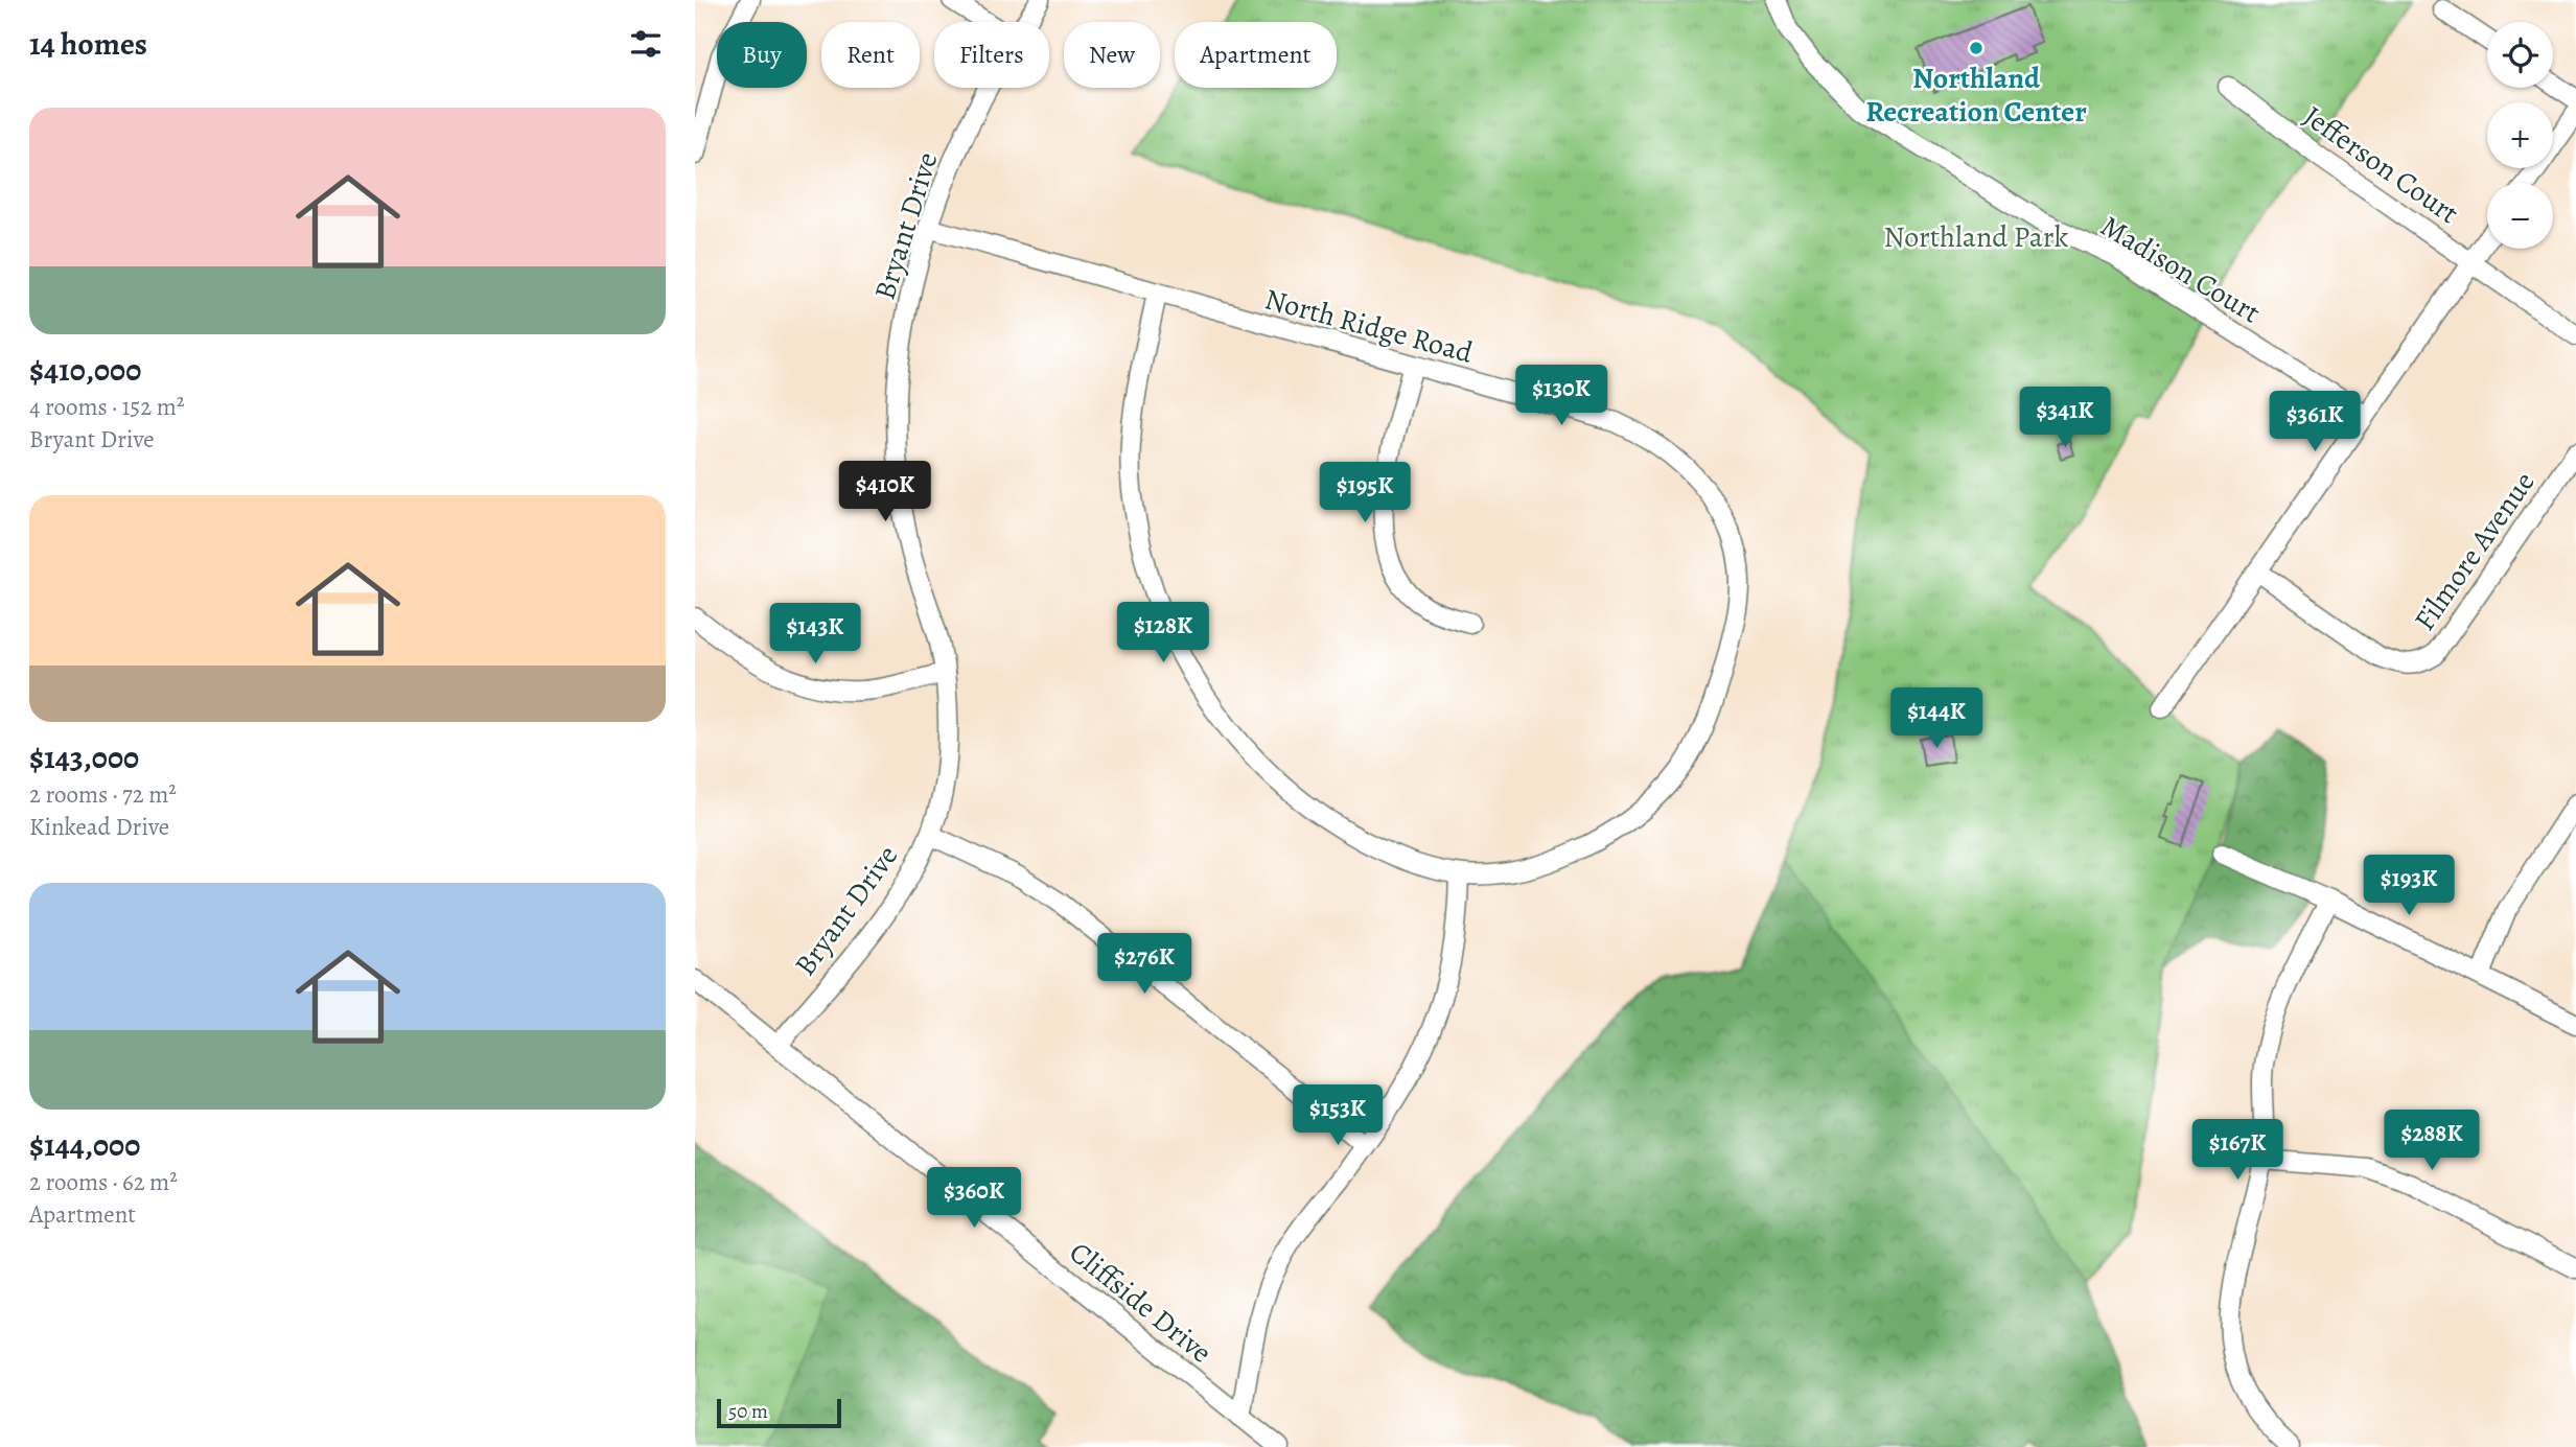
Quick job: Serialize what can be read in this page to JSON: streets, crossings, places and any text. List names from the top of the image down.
{
  "streets": {
    "street": [
      "Jefferson Court",
      "Bryant Drive",
      "Madison Court",
      "North Ridge Road",
      "Filmore Avenue",
      "Cliffside Drive"
    ]
  },
  "crossings": [
    ["Bryant Drive", "North Ridge Road"],
    ["Bryant Drive", "Cliffside Drive"]
  ],
  "parks": ["Northland Park"],
  "places": ["Northland Recreation Center"],
  "scale_bar": "50 m",
  "page": {
    "heading": "14 homes",
    "map_buttons": ["+", "−"],
    "chip": [
      "Buy",
      "Rent",
      "Filters",
      "New",
      "Apartment"
    ],
    "list": [
      {
        "name": "$410,000",
        "note": "4 rooms · 152 m² · Bryant Drive"
      },
      {
        "name": "$143,000",
        "note": "2 rooms · 72 m² · Kinkead Drive"
      },
      {
        "name": "$144,000",
        "note": "2 rooms · 62 m² · Apartment"
      }
    ],
    "price": [
      "$130K",
      "$341K",
      "$361K",
      "$410K",
      "$195K",
      "$128K",
      "$143K",
      "$144K",
      "$193K",
      "$276K",
      "$153K",
      "$288K",
      "$167K",
      "$360K"
    ],
    "scale": "50 m"
  }
}
